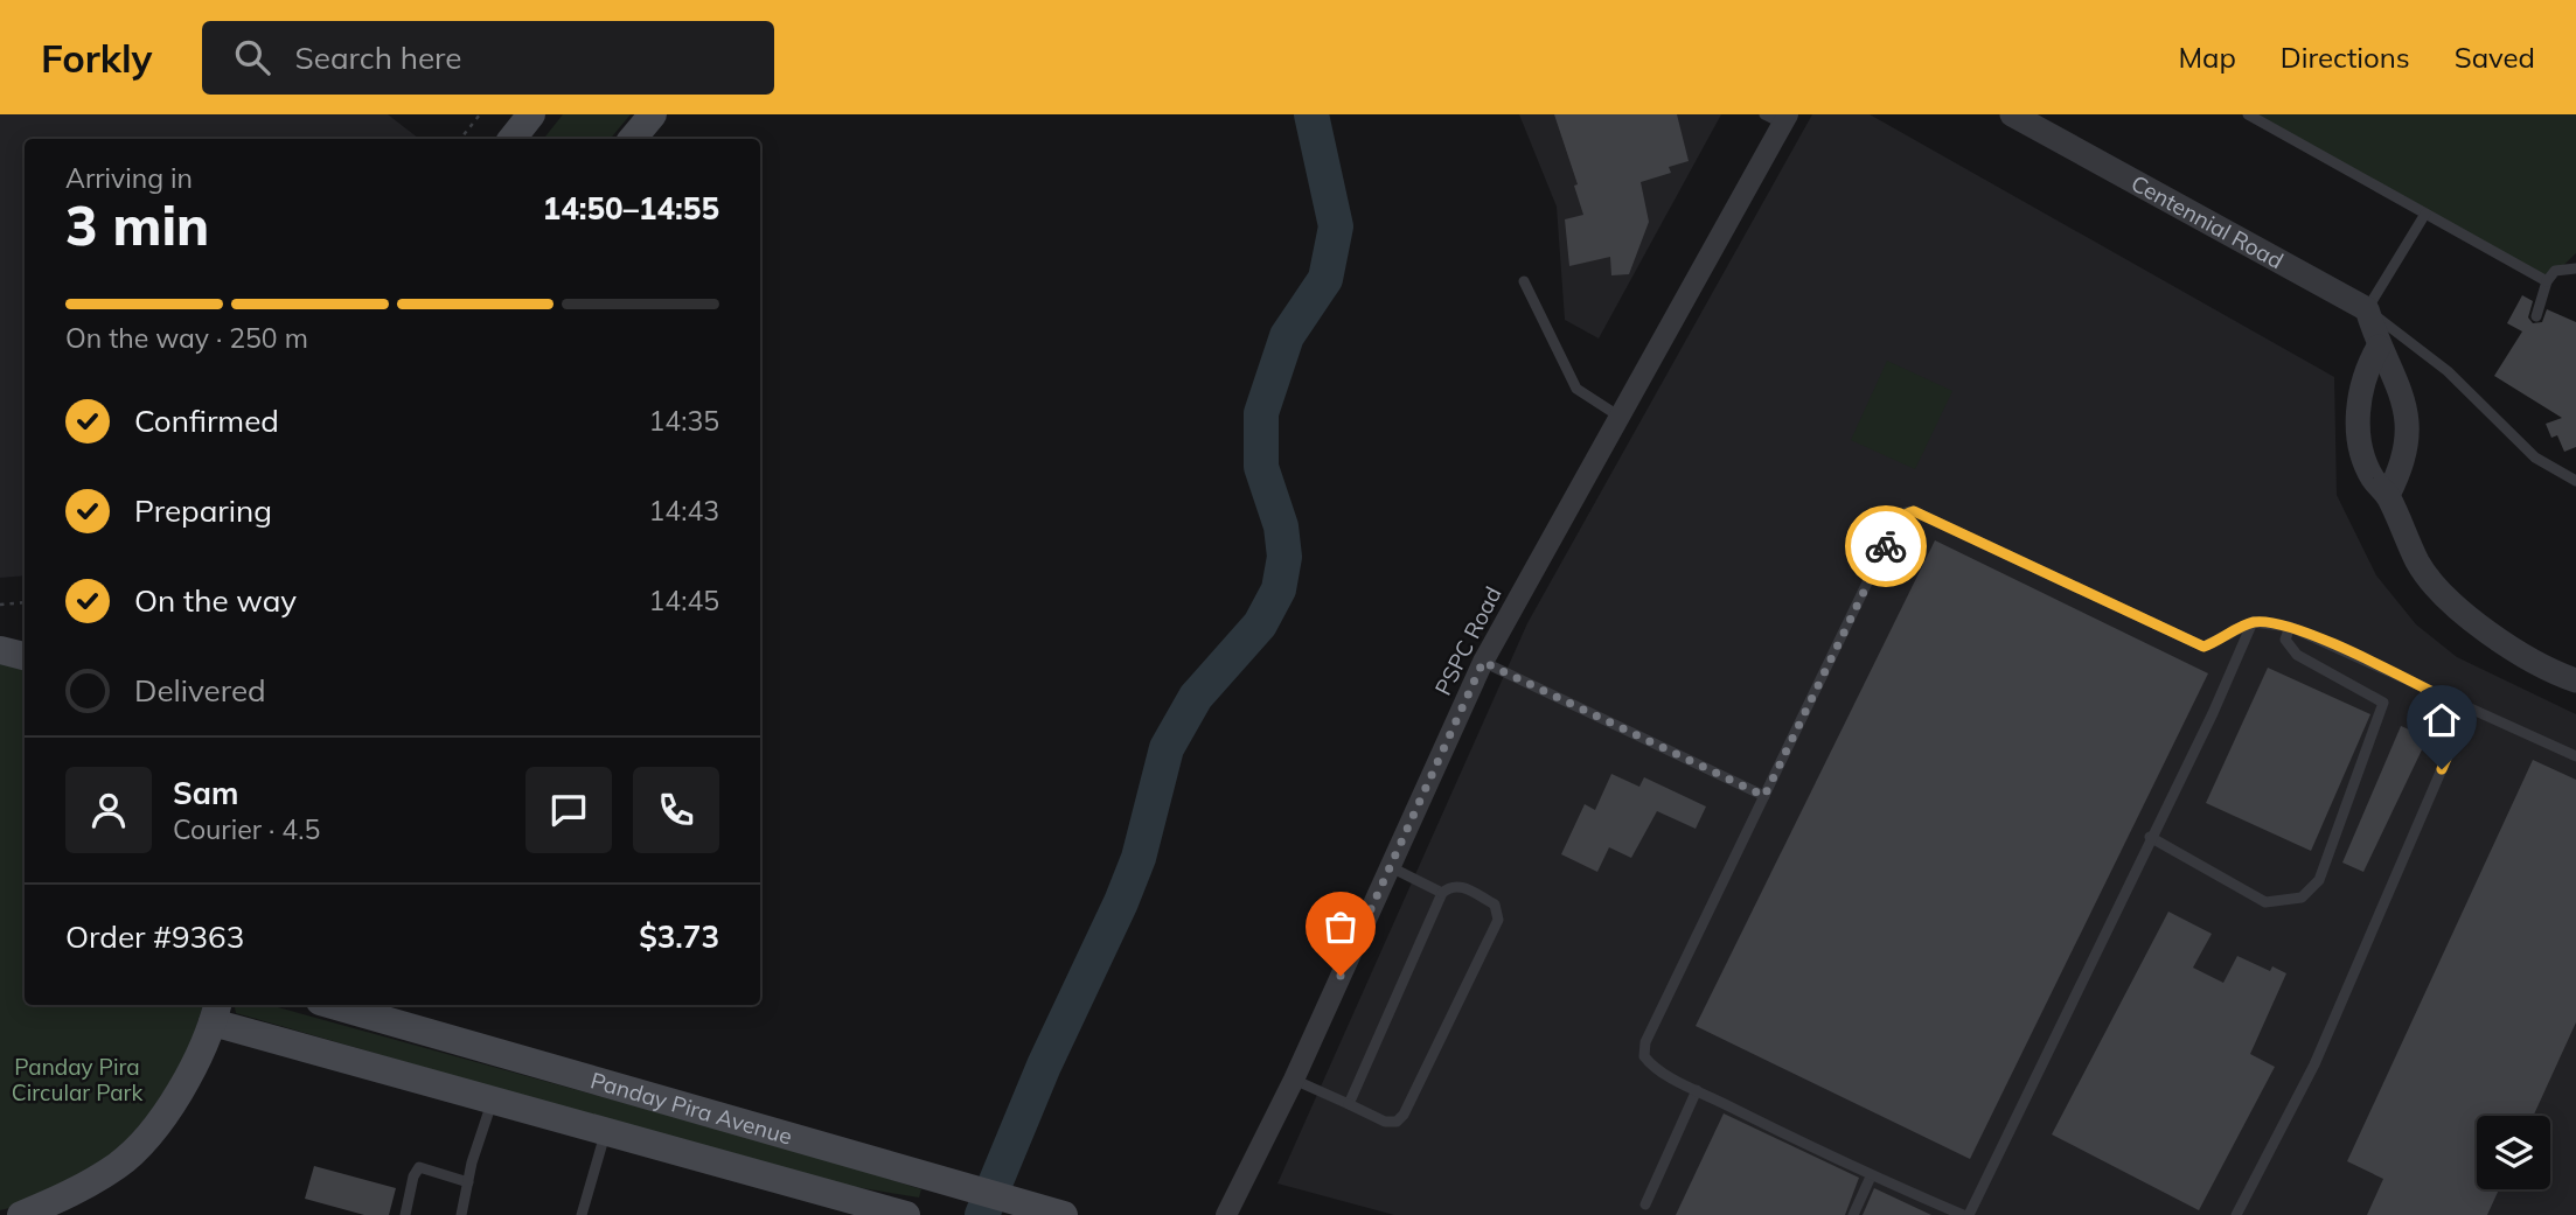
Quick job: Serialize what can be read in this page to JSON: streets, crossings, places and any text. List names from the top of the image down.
{
  "streets": {
    "main road": ["Panday Pira Avenue"],
    "street": ["Centennial Road", "PSPC Road"]
  },
  "parks": ["Panday Pira Circular Park"],
  "page": {
    "header": "Forkly",
    "search": "Search here",
    "nav": ["Map", "Directions", "Saved"],
    "heading": ["3 min", "Arriving in", "14:50–14:55"],
    "panel": [
      "Sam",
      "Courier · 4.5",
      "Order #9363",
      "$3.73"
    ],
    "bar": "On the way · 250 m",
    "list": [
      ["Confirmed", "14:35"],
      ["Preparing", "14:43"],
      ["On the way", "14:45"],
      "Delivered"
    ]
  }
}
